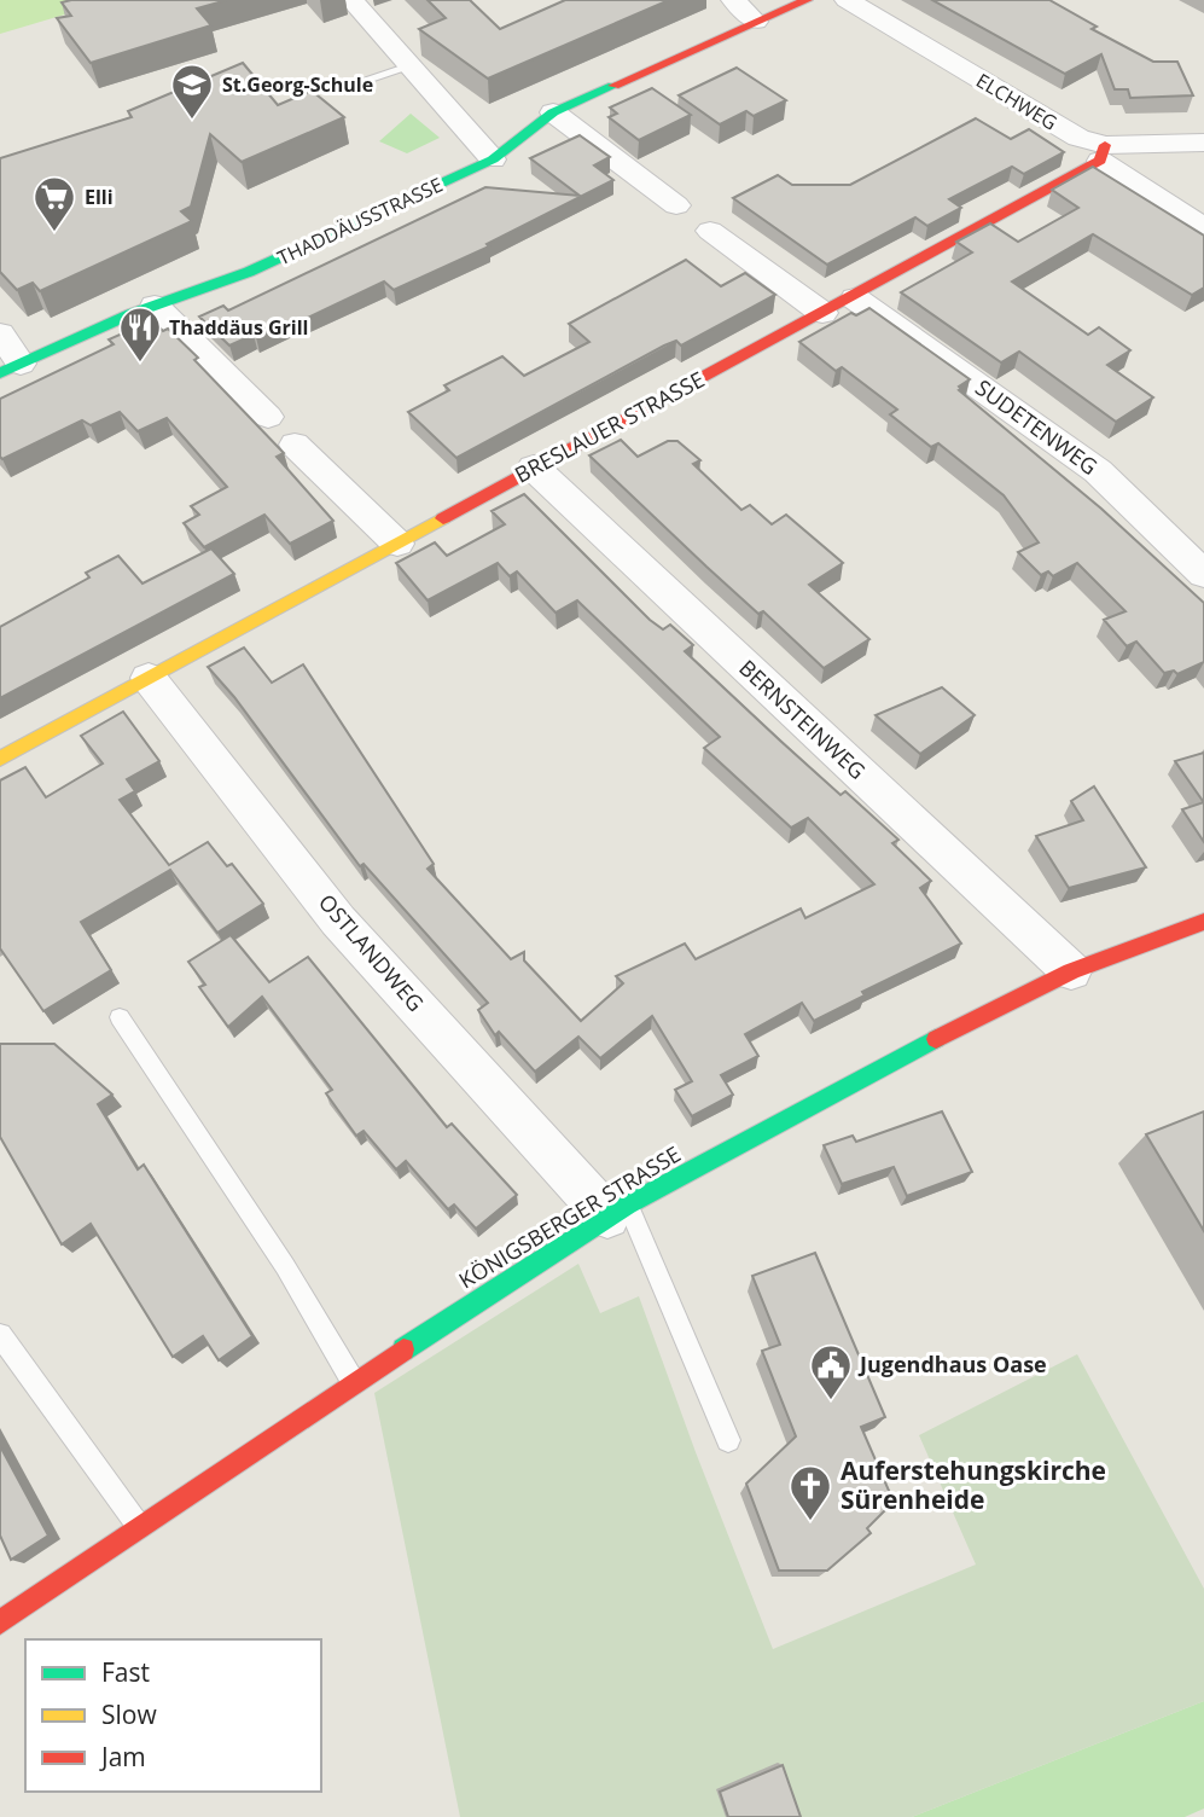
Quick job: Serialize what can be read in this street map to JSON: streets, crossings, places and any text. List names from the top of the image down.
{
  "streets": {
    "street": [
      "ELCHWEG",
      "THADDÄUSSTRASSE",
      "BRESLAUER STRASSE",
      "SUDETENWEG",
      "BERNSTEINWEG",
      "OSTLANDWEG",
      "KÖNIGSBERGER STRASSE"
    ]
  },
  "crossings": [
    ["ELCHWEG", "BRESLAUER STRASSE"],
    ["BRESLAUER STRASSE", "SUDETENWEG"],
    ["BRESLAUER STRASSE", "BERNSTEINWEG"],
    ["BRESLAUER STRASSE", "OSTLANDWEG"],
    ["BERNSTEINWEG", "KÖNIGSBERGER STRASSE"],
    ["OSTLANDWEG", "KÖNIGSBERGER STRASSE"]
  ],
  "places": {
    "school or university": ["St.Georg-Schule"],
    "supermarket": ["Elli"],
    "restaurant": ["Thaddäus Grill"],
    "public building": ["Jugendhaus Oase"],
    "church": ["Auferstehungskirche Sürenheide"]
  },
  "legend": ["Fast", "Slow", "Jam"]
}
